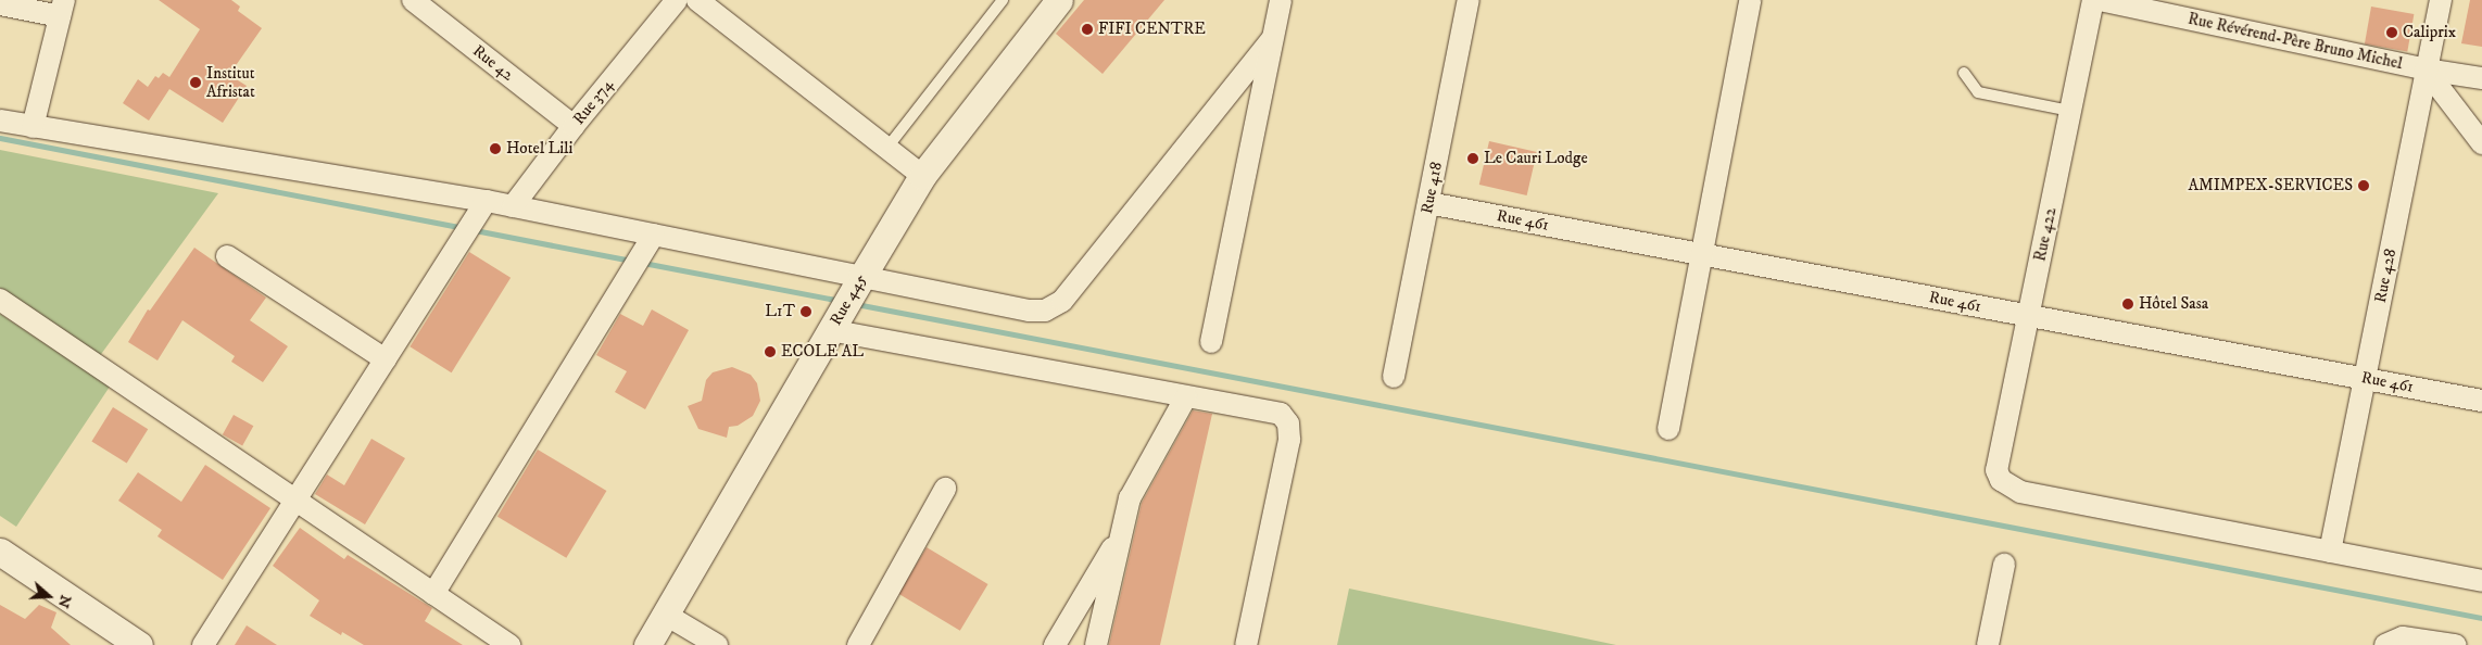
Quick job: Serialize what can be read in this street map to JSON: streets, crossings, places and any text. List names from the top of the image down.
{
  "streets": {
    "street": [
      "Rue Révérend-Père Bruno Michel",
      "Rue 42",
      "Rue 374",
      "Rue 418",
      "Rue 461",
      "Rue 422",
      "Rue 428",
      "Rue 445"
    ]
  },
  "crossings": [
    ["Rue Révérend-Père Bruno Michel", "Rue 428"],
    ["Rue 42", "Rue 374"],
    ["Rue 418", "Rue 461"],
    ["Rue 461", "Rue 422"],
    ["Rue 461", "Rue 428"],
    ["Rue 422", "Rue 428"]
  ],
  "places": [
    "FIFI CENTRE",
    "Caliprix",
    "Institut Afristat",
    "Hotel Lili",
    "Le Cauri Lodge",
    "AMIMPEX-SERVICES",
    "Hôtel Sasa",
    "L1T",
    "ECOLE AL"
  ],
  "north": "right"
}
